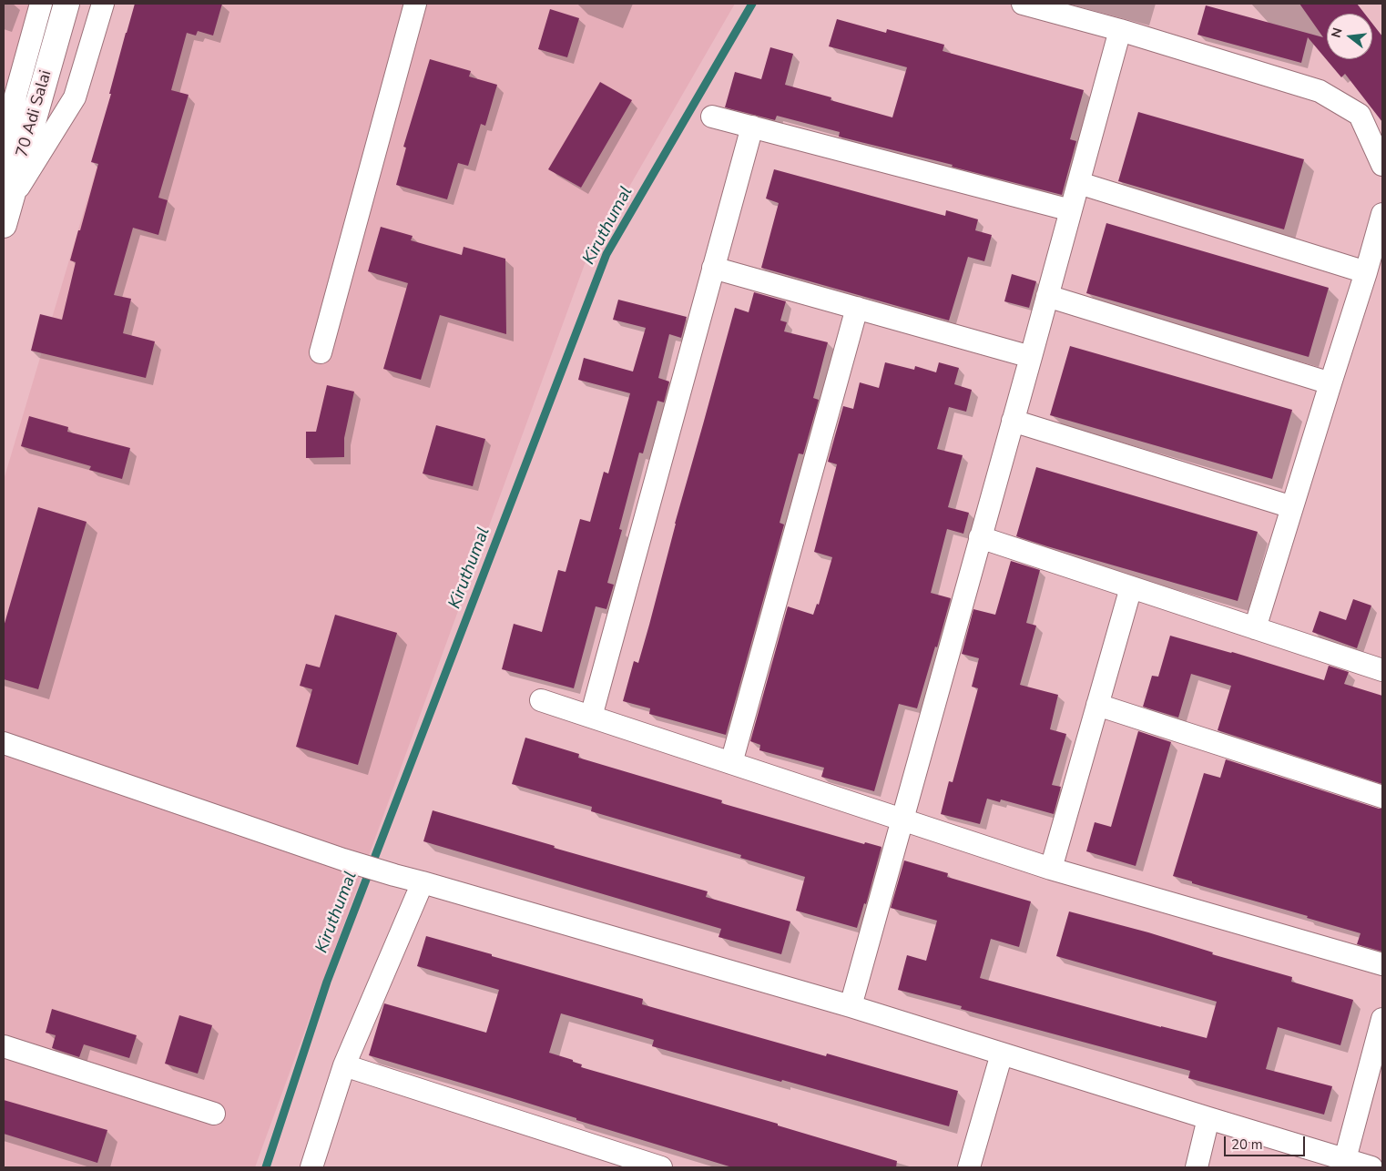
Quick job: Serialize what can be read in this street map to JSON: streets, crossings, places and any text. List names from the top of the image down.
{
  "streets": {
    "main road": ["70 Adi Salai"]
  },
  "water": ["Kiruthumal"],
  "scale_bar": "20 m",
  "north": "left"
}
